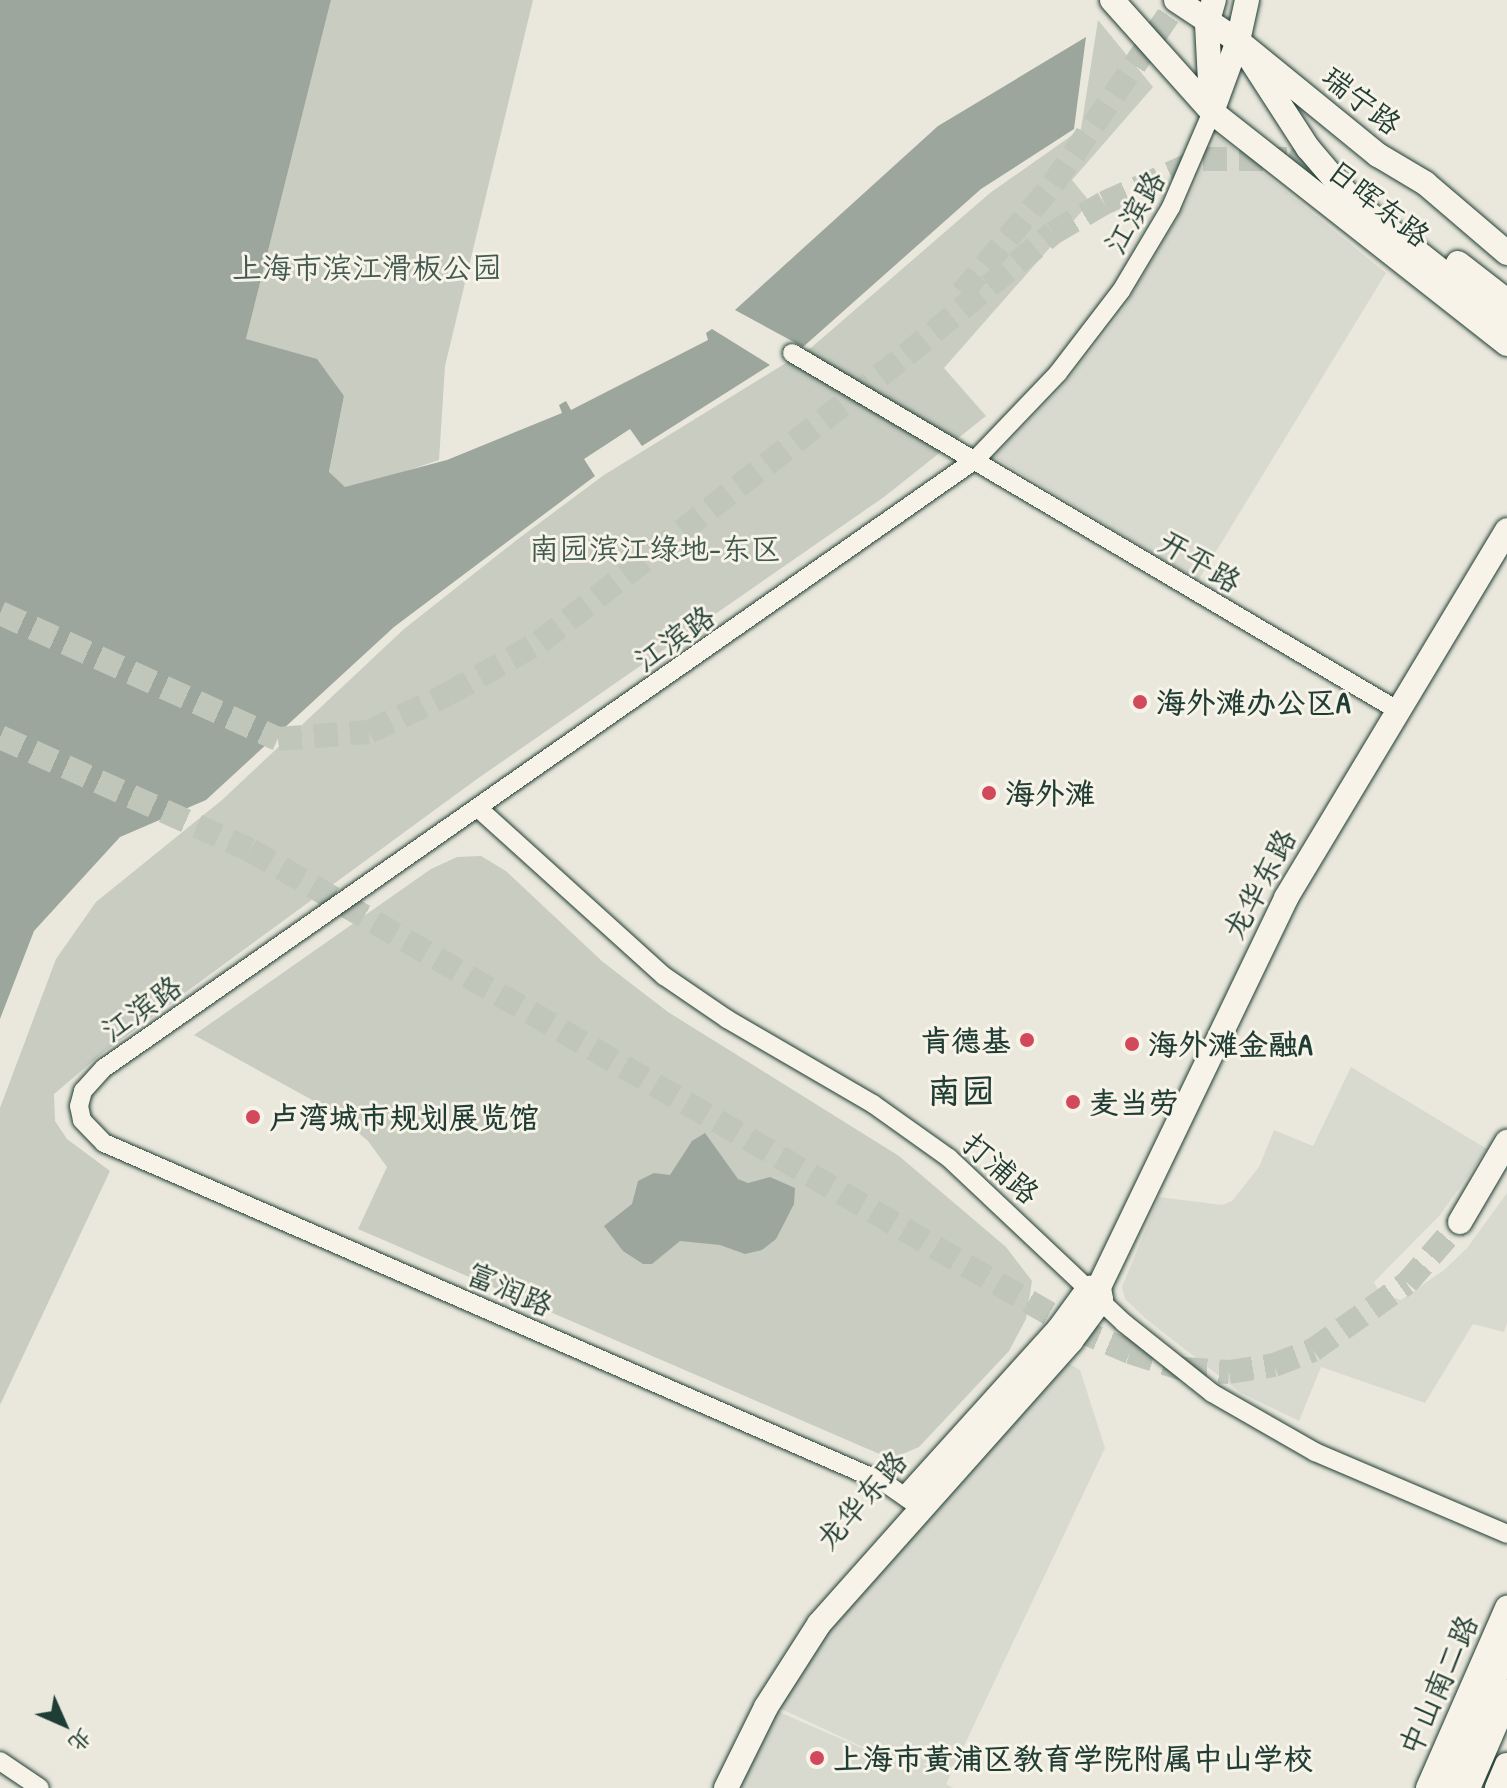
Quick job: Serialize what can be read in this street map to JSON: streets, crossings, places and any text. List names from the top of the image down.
{
  "streets": {
    "main road": [
      "瑞宁路",
      "日晖东路",
      "龙华东路",
      "中山南二路"
    ],
    "street": [
      "江滨路",
      "开平路",
      "打浦路",
      "富润路"
    ]
  },
  "crossings": [
    ["瑞宁路", "日晖东路"],
    ["日晖东路", "江滨路"],
    ["江滨路", "开平路"],
    ["江滨路", "打浦路"],
    ["江滨路", "富润路"],
    ["开平路", "龙华东路"],
    ["龙华东路", "打浦路"],
    ["龙华东路", "富润路"]
  ],
  "districts": ["南园"],
  "parks": ["上海市滨江滑板公园", "南园滨江绿地-东区"],
  "places": [
    "海外滩办公区A",
    "海外滩",
    "肯德基",
    "海外滩金融A",
    "麦当劳",
    "卢湾城市规划展览馆",
    "上海市黄浦区教育学院附属中山学校"
  ],
  "north": "bottom right"
}
